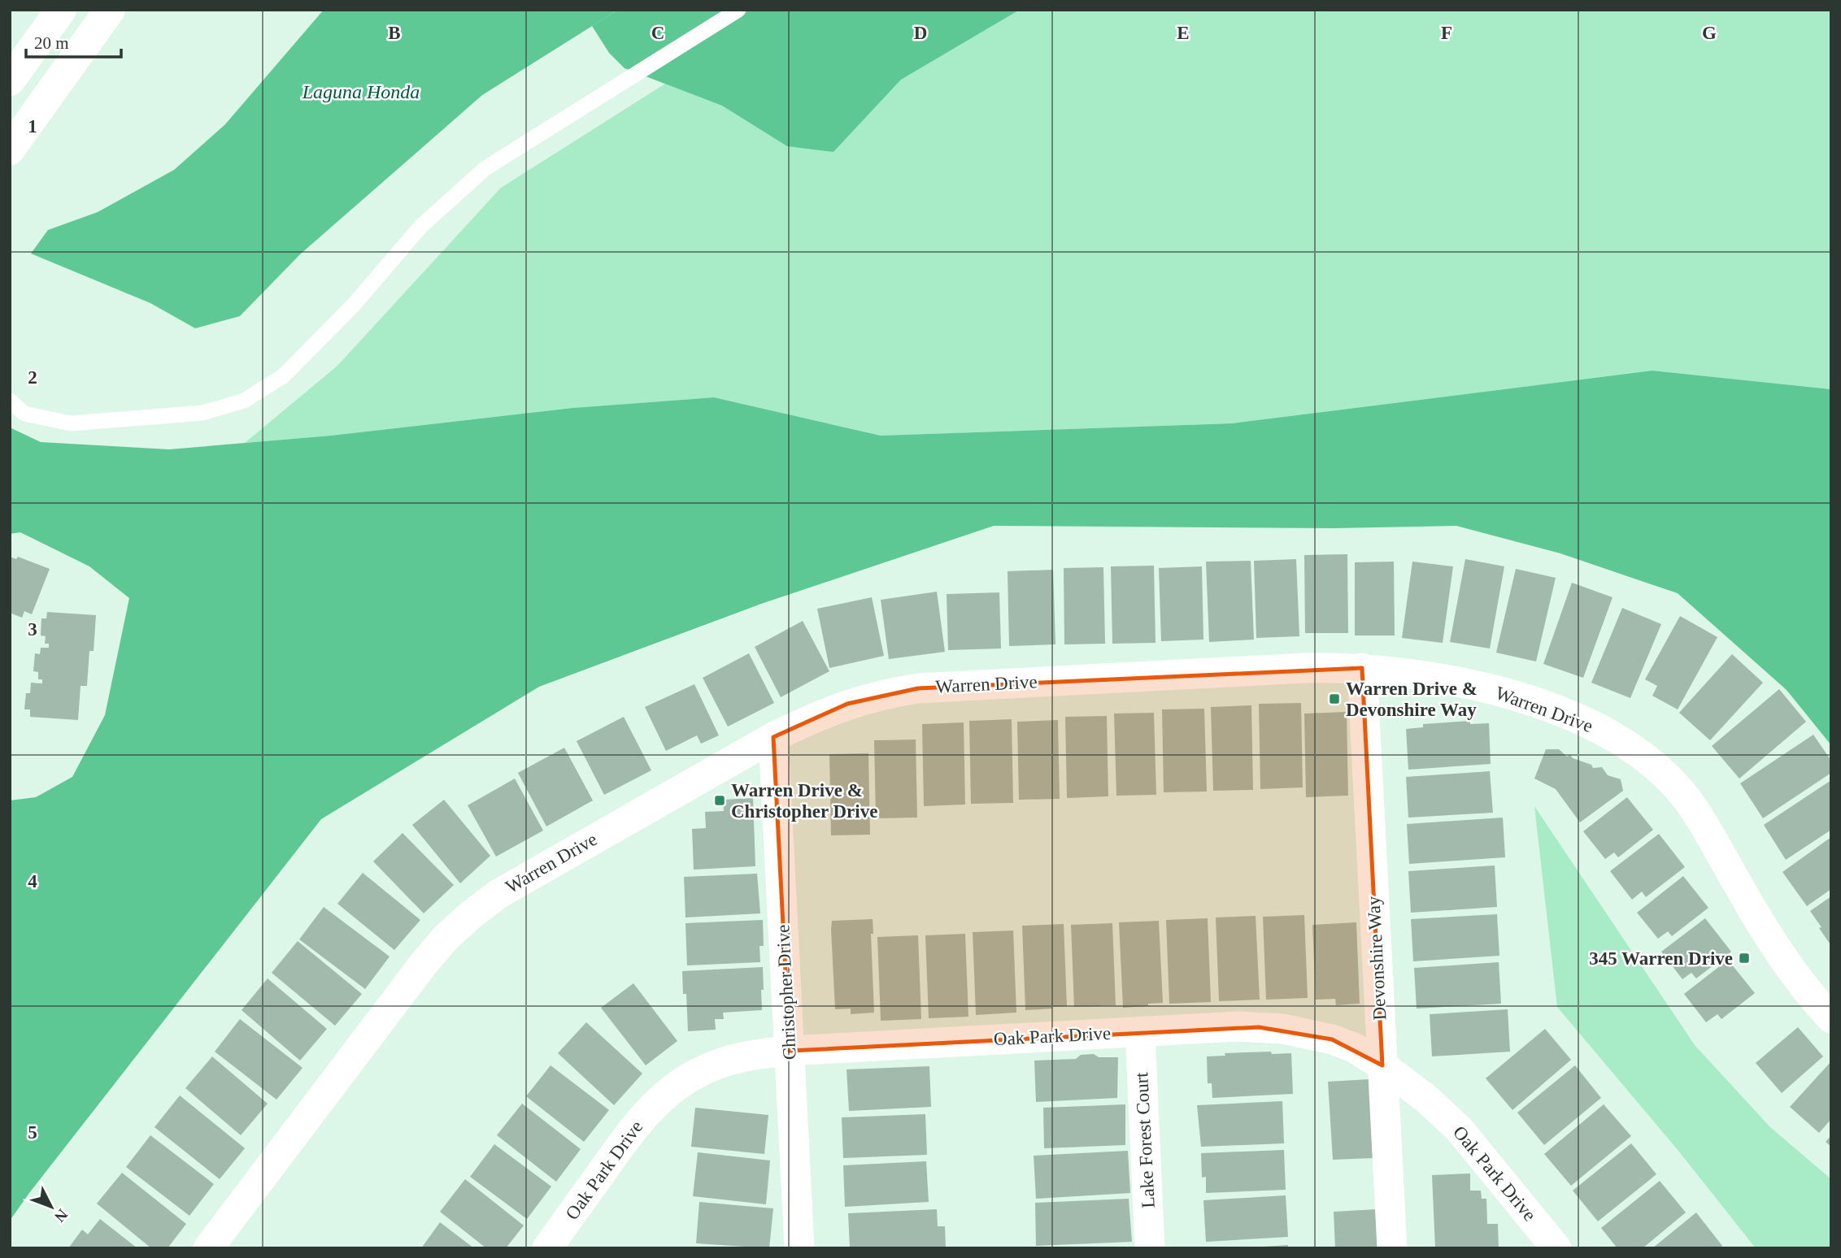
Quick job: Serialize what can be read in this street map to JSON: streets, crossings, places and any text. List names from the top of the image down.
{
  "streets": {
    "street": [
      "Warren Drive",
      "Devonshire Way",
      "Christopher Drive",
      "Oak Park Drive",
      "Lake Forest Court"
    ]
  },
  "crossings": [
    ["Warren Drive", "Devonshire Way"],
    ["Warren Drive", "Christopher Drive"],
    ["Devonshire Way", "Oak Park Drive"],
    ["Christopher Drive", "Oak Park Drive"],
    ["Oak Park Drive", "Lake Forest Court"]
  ],
  "water": ["Laguna Honda"],
  "places": {
    "transit": ["Warren Drive & Devonshire Way", "Warren Drive & Christopher Drive", "345 Warren Drive"]
  },
  "scale_bar": "20 m",
  "north": "bottom right",
  "grid": {
    "columns": [
      "B",
      "C",
      "D",
      "E",
      "F",
      "G"
    ],
    "rows": [
      "1",
      "2",
      "3",
      "4",
      "5"
    ]
  }
}
